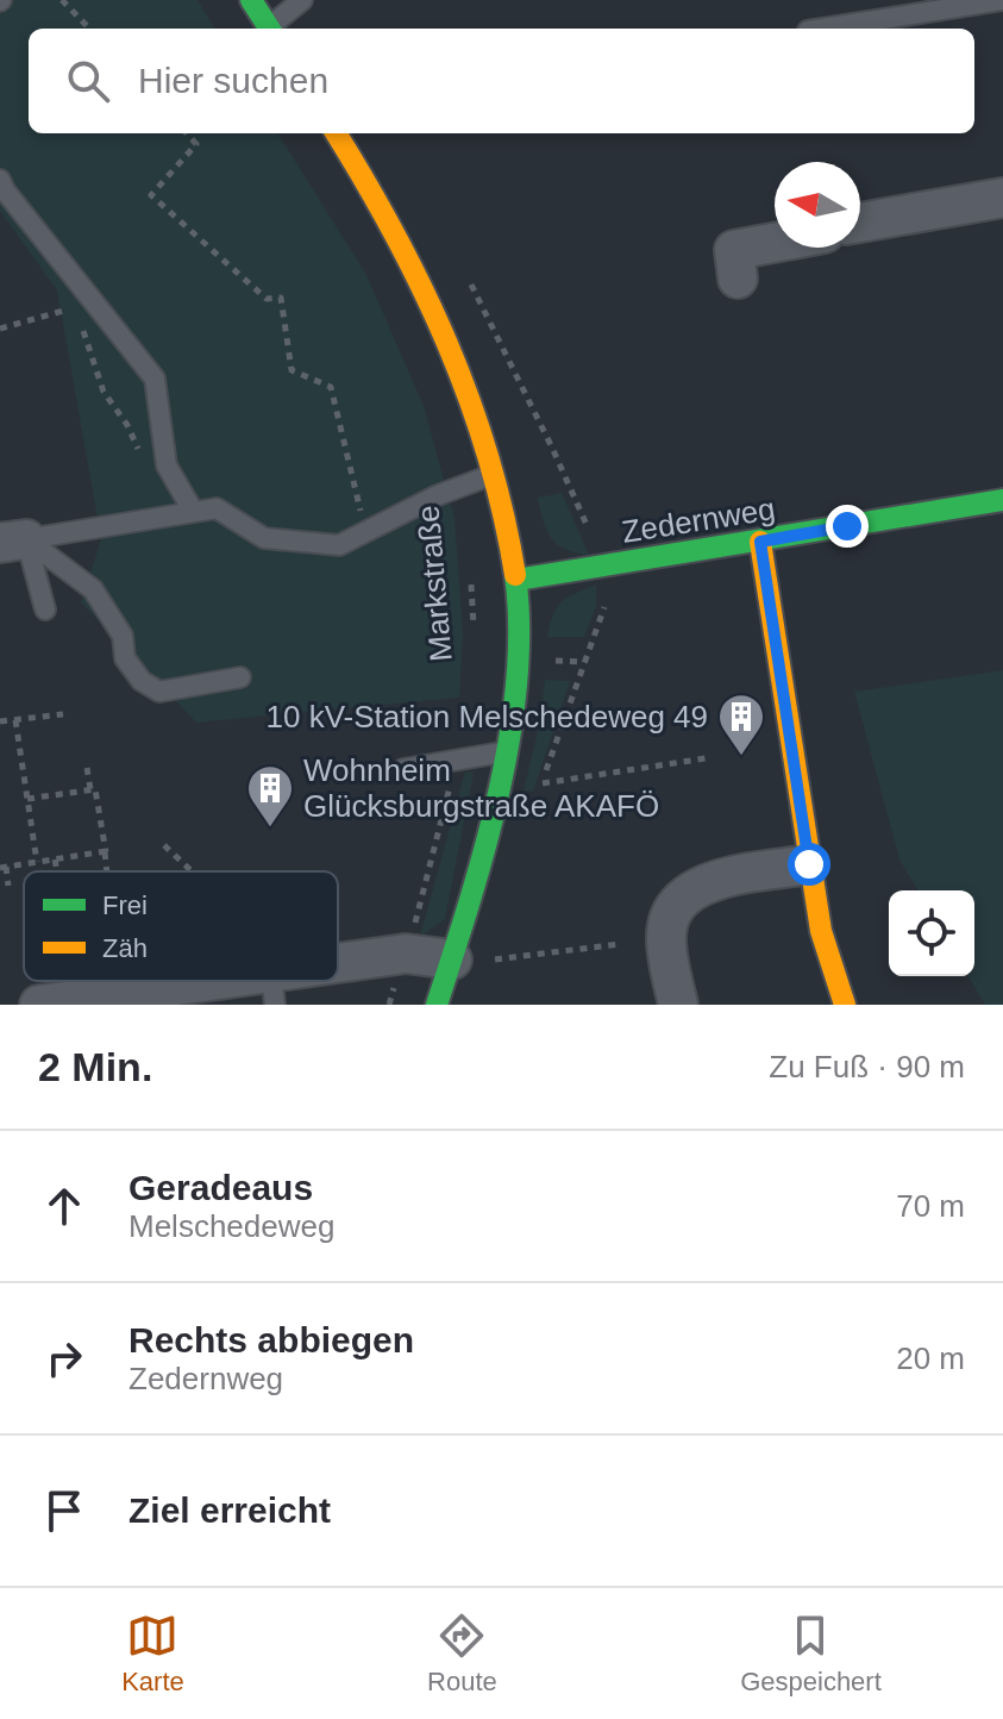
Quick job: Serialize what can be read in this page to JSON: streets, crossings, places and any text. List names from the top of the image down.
{
  "streets": {
    "main road": ["Zedernweg"],
    "path": ["Markstraße"]
  },
  "places": {
    "building": ["10 kV-Station Melschedeweg 49", "Wohnheim Glücksburgstraße AKAFÖ"]
  },
  "legend": ["Frei", "Zäh"],
  "north": "left",
  "page": {
    "search": "Hier suchen",
    "heading": ["2 Min.", "Zu Fuß · 90 m"],
    "list": [
      ["Geradeaus", "Melschedeweg", "70 m"],
      ["Rechts abbiegen", "Zedernweg", "20 m"],
      "Ziel erreicht"
    ],
    "nav": ["Karte", "Route", "Gespeichert"]
  }
}
